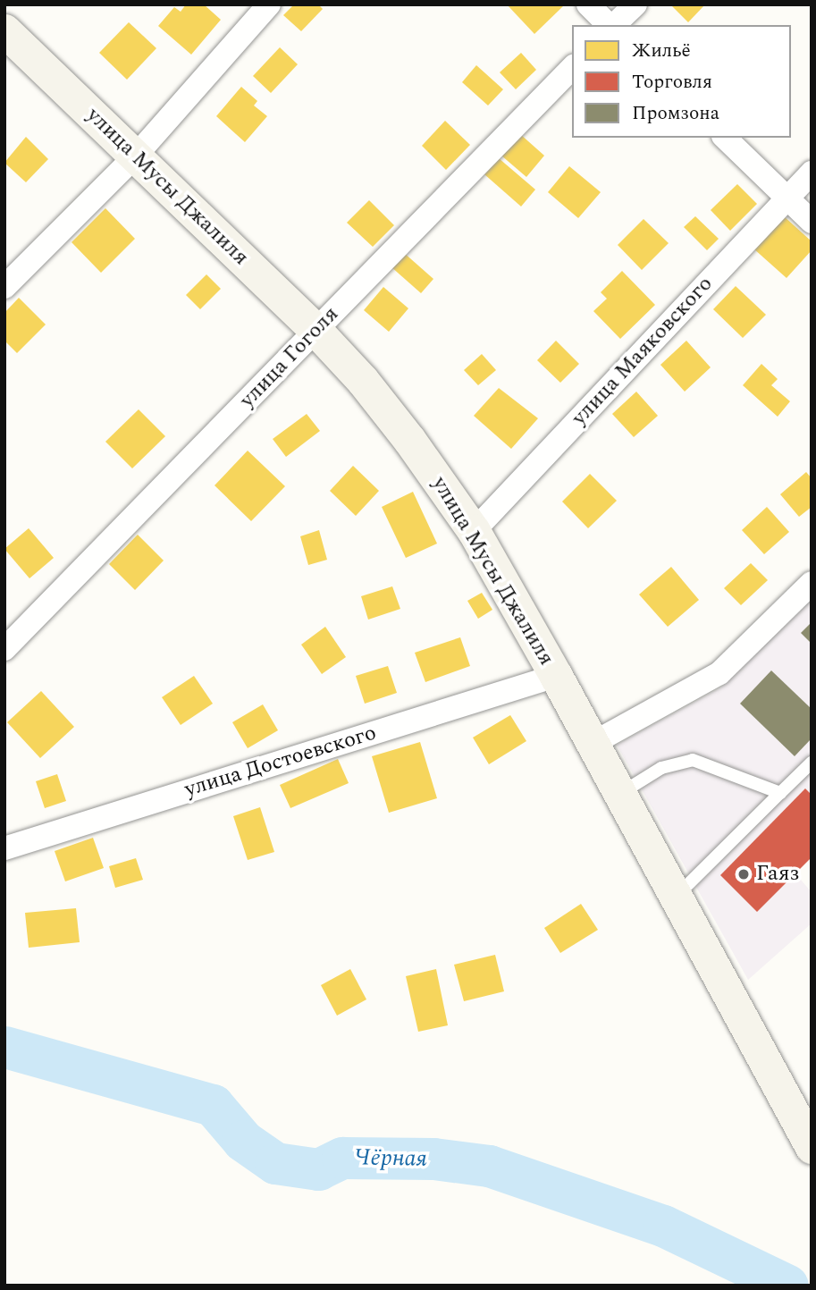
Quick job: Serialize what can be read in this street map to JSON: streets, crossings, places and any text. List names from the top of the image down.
{
  "streets": {
    "main road": ["улица Мусы Джалиля"],
    "street": ["улица Маяковского", "улица Гоголя", "улица Достоевского"]
  },
  "crossings": [
    ["улица Мусы Джалиля", "улица Маяковского"],
    ["улица Мусы Джалиля", "улица Гоголя"],
    ["улица Мусы Джалиля", "улица Достоевского"]
  ],
  "water": ["Чёрная"],
  "places": ["Гаяз"],
  "legend": ["Жильё", "Торговля", "Промзона"]
}
